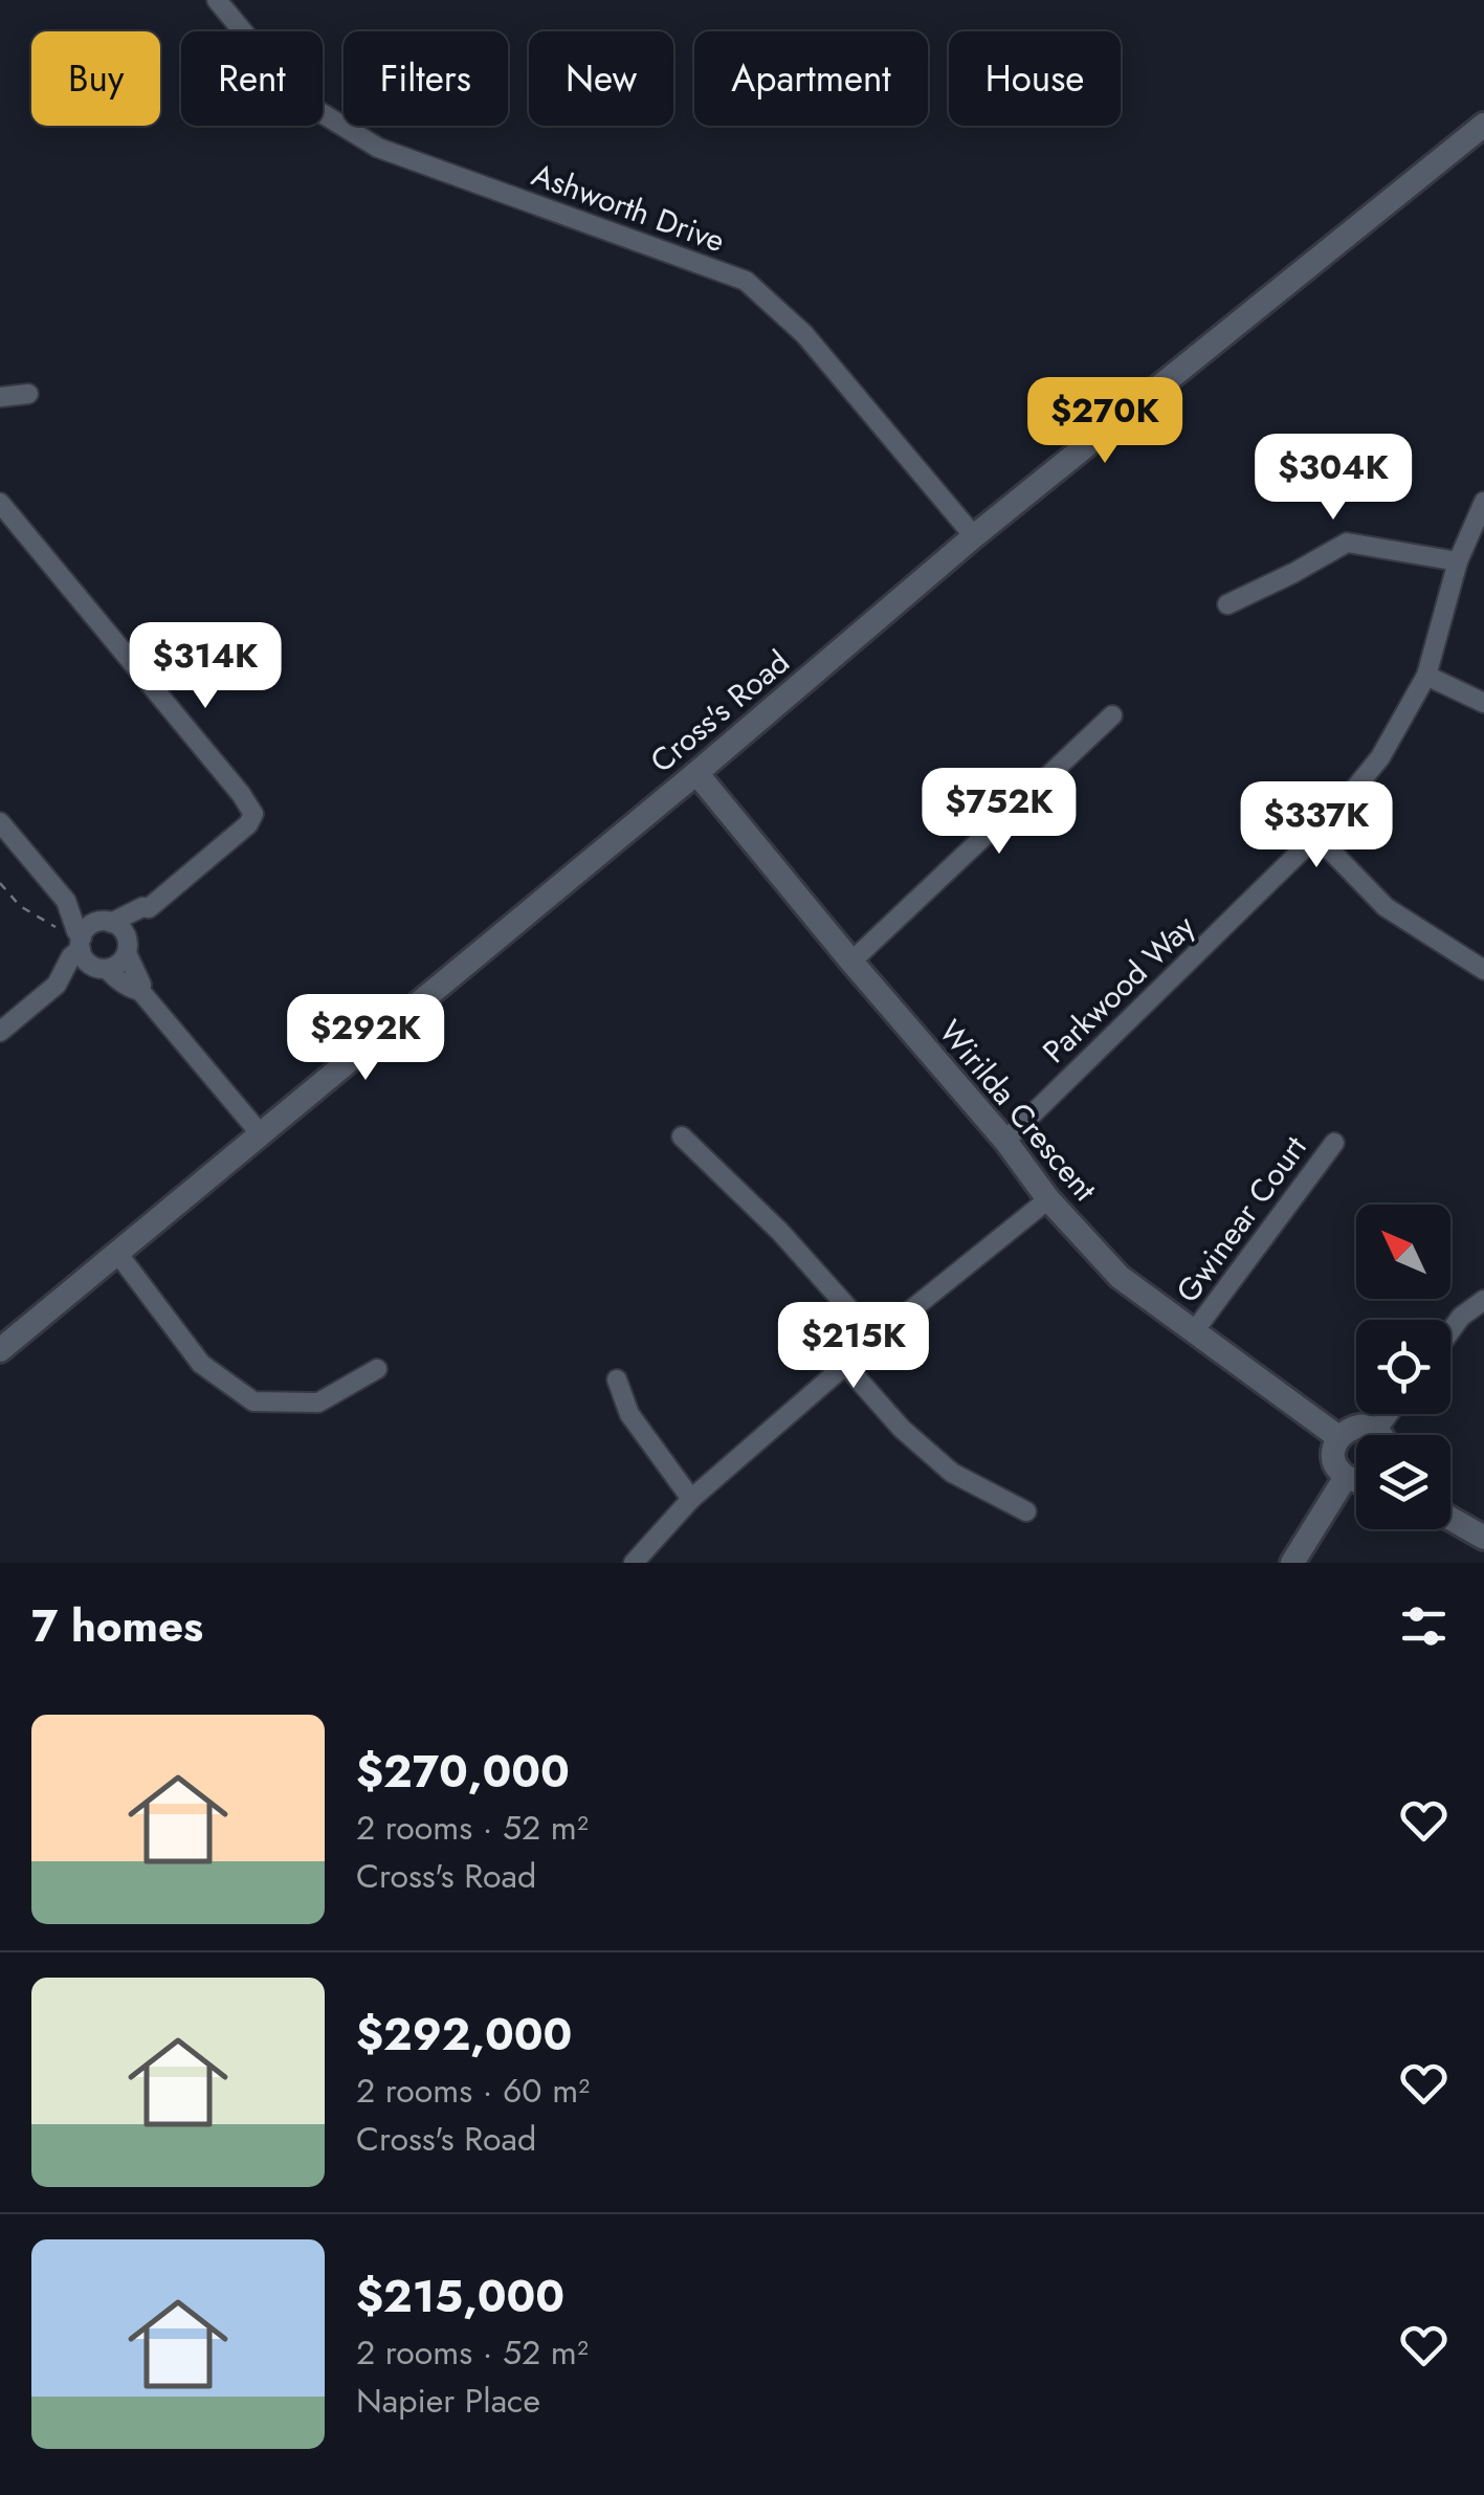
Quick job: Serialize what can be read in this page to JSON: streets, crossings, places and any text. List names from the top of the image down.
{
  "streets": {
    "street": [
      "Ashworth Drive",
      "Cross's Road",
      "Parkwood Way",
      "Wirilda Crescent",
      "Gwinear Court"
    ]
  },
  "crossings": [
    ["Ashworth Drive", "Cross's Road"],
    ["Cross's Road", "Wirilda Crescent"],
    ["Parkwood Way", "Wirilda Crescent"],
    ["Wirilda Crescent", "Gwinear Court"]
  ],
  "north": "top left",
  "page": {
    "chip": [
      "Buy",
      "Rent",
      "Filters",
      "New",
      "Apartment",
      "House"
    ],
    "price": [
      "$270K",
      "$304K",
      "$314K",
      "$752K",
      "$337K",
      "$292K",
      "$215K"
    ],
    "heading": "7 homes",
    "list": [
      {
        "name": "$270,000",
        "note": "2 rooms · 52 m² · Cross's Road"
      },
      {
        "name": "$292,000",
        "note": "2 rooms · 60 m² · Cross's Road"
      },
      {
        "name": "$215,000",
        "note": "2 rooms · 52 m² · Napier Place"
      }
    ]
  }
}
